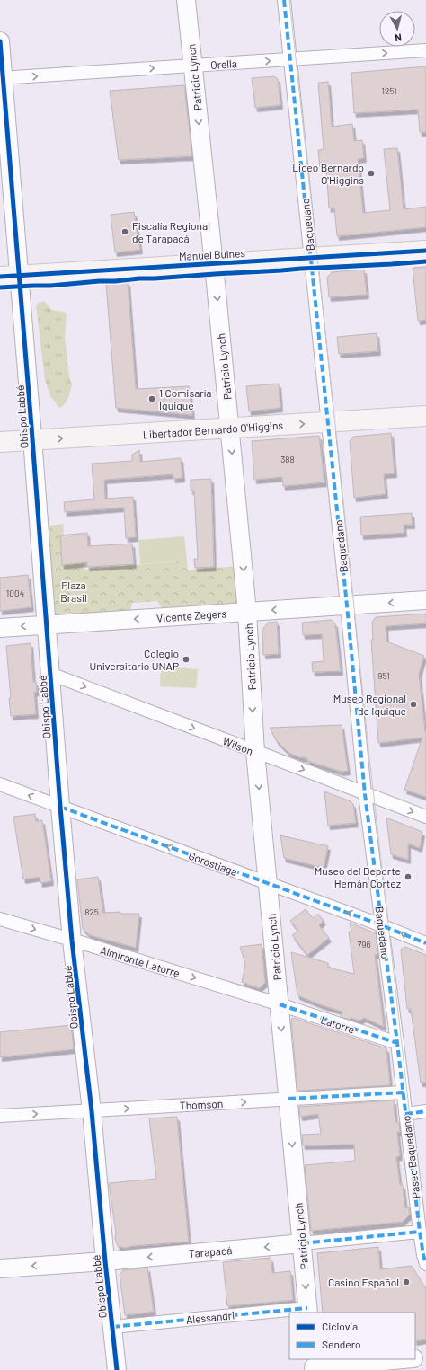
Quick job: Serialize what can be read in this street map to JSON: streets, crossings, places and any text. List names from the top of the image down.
{
  "streets": {
    "main road": ["Manuel Bulnes", "Libertador Bernardo O'Higgins"],
    "street": [
      "Orella",
      "Patricio Lynch",
      "Baquedano",
      "Obispo Labbé",
      "Vicente Zegers",
      "Wilson",
      "Gorostiaga",
      "Almirante Latorre",
      "Latorre",
      "Thomson",
      "Paseo Baquedano",
      "Tarapacá",
      "Alessandri"
    ]
  },
  "crossings": [
    ["Orella", "Patricio Lynch"],
    ["Orella", "Baquedano"],
    ["Orella", "Obispo Labbé"],
    ["Patricio Lynch", "Manuel Bulnes"],
    ["Patricio Lynch", "Libertador Bernardo O'Higgins"],
    ["Patricio Lynch", "Vicente Zegers"],
    ["Patricio Lynch", "Wilson"],
    ["Patricio Lynch", "Gorostiaga"],
    ["Patricio Lynch", "Almirante Latorre"],
    ["Patricio Lynch", "Latorre"],
    ["Patricio Lynch", "Thomson"],
    ["Patricio Lynch", "Tarapacá"],
    ["Patricio Lynch", "Alessandri"],
    ["Baquedano", "Manuel Bulnes"],
    ["Baquedano", "Libertador Bernardo O'Higgins"],
    ["Baquedano", "Vicente Zegers"],
    ["Baquedano", "Wilson"],
    ["Baquedano", "Gorostiaga"],
    ["Baquedano", "Latorre"],
    ["Baquedano", "Thomson"],
    ["Baquedano", "Paseo Baquedano"],
    ["Manuel Bulnes", "Obispo Labbé"],
    ["Obispo Labbé", "Libertador Bernardo O'Higgins"],
    ["Obispo Labbé", "Vicente Zegers"],
    ["Obispo Labbé", "Wilson"],
    ["Obispo Labbé", "Gorostiaga"],
    ["Obispo Labbé", "Almirante Latorre"],
    ["Obispo Labbé", "Thomson"],
    ["Obispo Labbé", "Tarapacá"],
    ["Obispo Labbé", "Alessandri"],
    ["Almirante Latorre", "Latorre"],
    ["Thomson", "Paseo Baquedano"],
    ["Paseo Baquedano", "Tarapacá"]
  ],
  "one_way": [
    "Orella",
    "Patricio Lynch",
    "Libertador Bernardo O'Higgins",
    "Vicente Zegers",
    "Wilson",
    "Gorostiaga",
    "Almirante Latorre",
    "Thomson",
    "Tarapacá"
  ],
  "parks": ["Plaza Brasil"],
  "places": [
    "Liceo Bernardo O'Higgins",
    "Fiscalía Regional de Tarapacá",
    "1 Comisaría Iquique",
    "Colegio Universitario UNAP",
    "Museo Regional de Iquique",
    "Museo del Deporte Hernán Cortez",
    "Casino Español"
  ],
  "house_numbers": [
    "1251",
    "388",
    "1004",
    "951",
    "825",
    "796"
  ],
  "legend": ["Ciclovía", "Sendero"],
  "north": "bottom"
}
